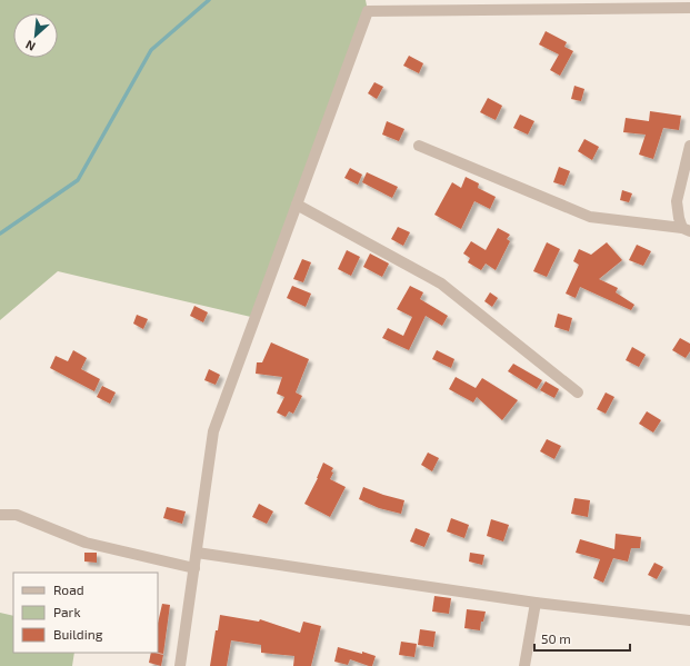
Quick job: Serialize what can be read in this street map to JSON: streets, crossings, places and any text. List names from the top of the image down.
{
  "legend": ["Road", "Park", "Building"],
  "scale_bar": "50 m",
  "north": "bottom left"
}
